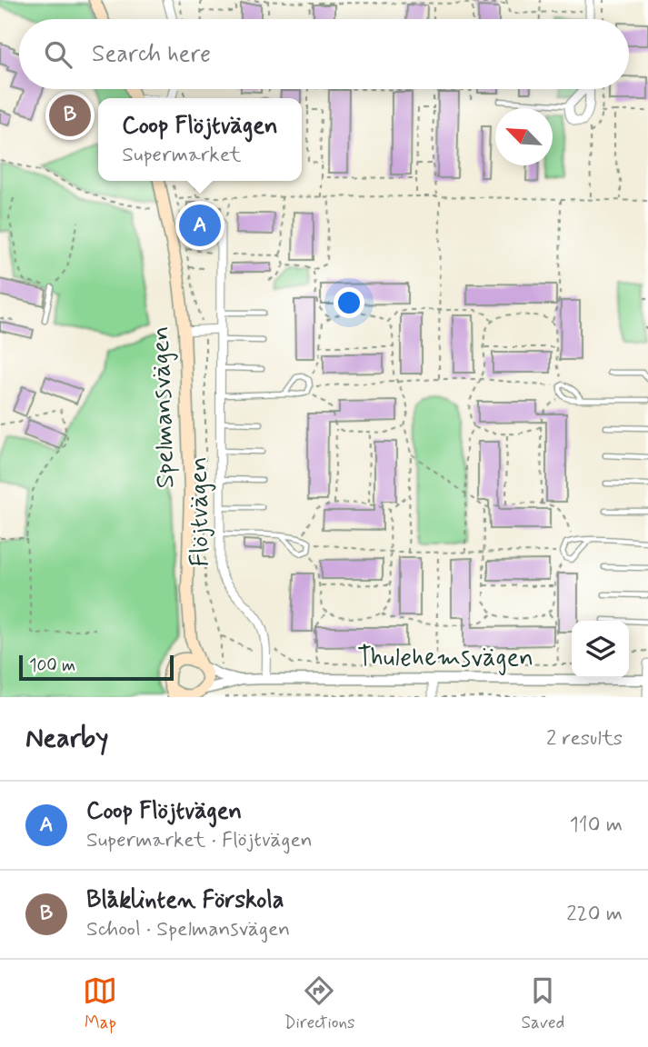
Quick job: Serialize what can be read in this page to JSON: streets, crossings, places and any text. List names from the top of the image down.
{
  "streets": {
    "main road": ["Spelmansvägen"],
    "street": ["Flöjtvägen", "Thulehemsvägen"]
  },
  "crossings": [
    ["Spelmansvägen", "Thulehemsvägen"],
    ["Flöjtvägen", "Thulehemsvägen"]
  ],
  "scale_bar": "100 m",
  "north": "top left",
  "page": {
    "search": "Search here",
    "pins": ["B", "A"],
    "popup": ["Coop Flöjtvägen", "Supermarket"],
    "scale": "100 m",
    "heading": ["Nearby", "2 results"],
    "list": [
      {
        "mark": "A",
        "name": "Coop Flöjtvägen",
        "note": "Supermarket · Flöjtvägen",
        "value": "110 m"
      },
      {
        "mark": "B",
        "name": "Blåklinten Förskola",
        "note": "School · Spelmansvägen",
        "value": "220 m"
      }
    ],
    "nav": ["Map", "Directions", "Saved"]
  }
}
